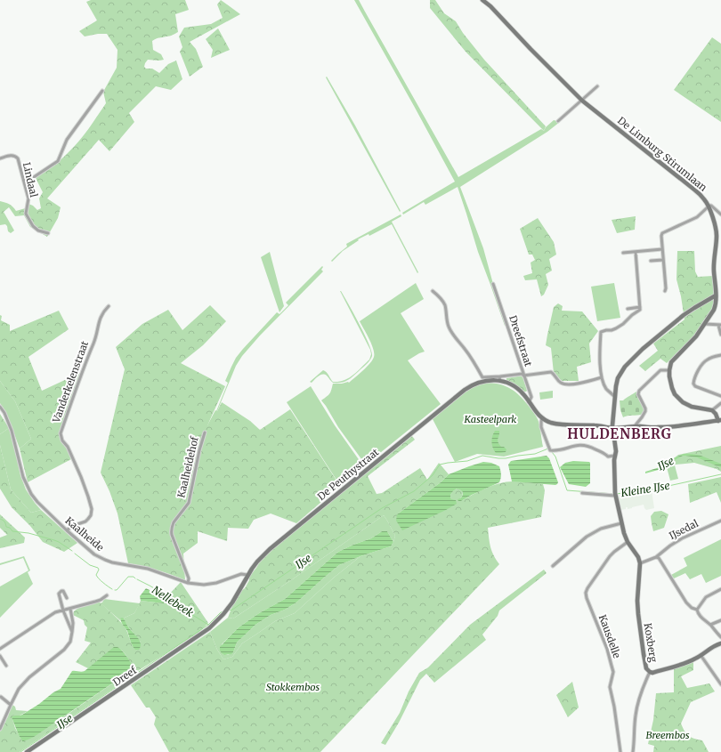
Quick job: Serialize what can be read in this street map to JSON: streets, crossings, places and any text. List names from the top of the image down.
{
  "streets": {
    "street": [
      "De Limburg Stirumlaan",
      "Lindaal",
      "Dreefstraat",
      "Vanderkelenstraat",
      "Kaalheidehof",
      "De Peuthystraat",
      "IJsedal",
      "Kaalheide",
      "Kausdelle",
      "Koxberg",
      "Dreef"
    ]
  },
  "crossings": [
    ["De Limburg Stirumlaan", "Koxberg"],
    ["Dreefstraat", "De Peuthystraat"],
    ["Vanderkelenstraat", "Kaalheide"],
    ["Kaalheidehof", "Kaalheide"],
    ["De Peuthystraat", "Kaalheide"],
    ["De Peuthystraat", "Koxberg"],
    ["De Peuthystraat", "Dreef"],
    ["IJsedal", "Koxberg"],
    ["Kausdelle", "Koxberg"]
  ],
  "districts": ["HULDENBERG"],
  "water": ["IJse", "Kleine IJse", "Nellebeek"],
  "parks": ["Kasteelpark", "Stokkembos", "Breembos"]
}
